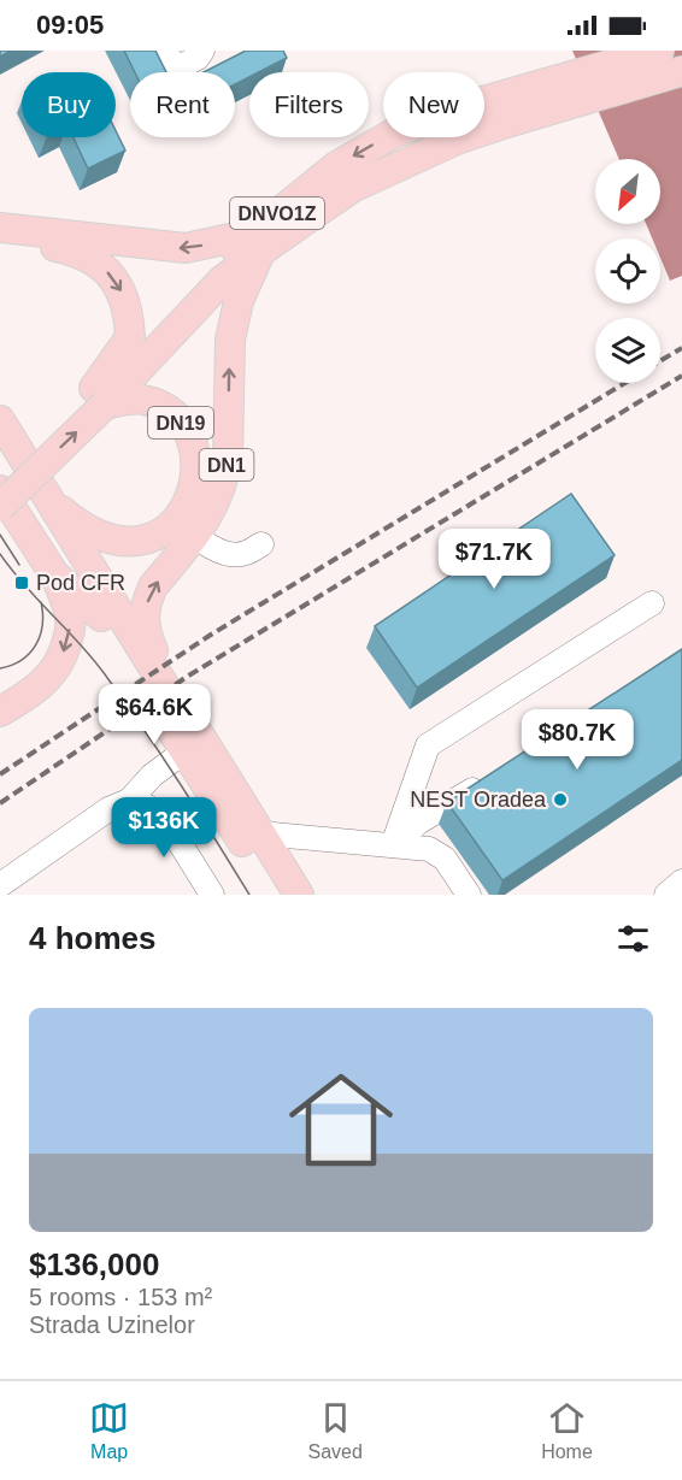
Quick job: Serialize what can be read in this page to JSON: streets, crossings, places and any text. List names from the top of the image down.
{
  "streets": {
    "main road": ["DNVO1Z", "DN19", "DN1"]
  },
  "crossings": [
    ["DNVO1Z", "DN19"],
    ["DNVO1Z", "DN1"],
    ["DN19", "DN1"]
  ],
  "places": {
    "transit": ["Pod CFR"],
    "other": ["NEST Oradea"]
  },
  "north": "bottom left",
  "page": {
    "status": "09:05",
    "chip": [
      "Buy",
      "Rent",
      "Filters",
      "New"
    ],
    "price": [
      "$71.7K",
      "$64.6K",
      "$80.7K",
      "$136K"
    ],
    "heading": "4 homes",
    "list": [
      {
        "name": "$136,000",
        "note": "5 rooms · 153 m² · Strada Uzinelor"
      }
    ],
    "tabs": ["Map", "Saved", "Home"]
  }
}
